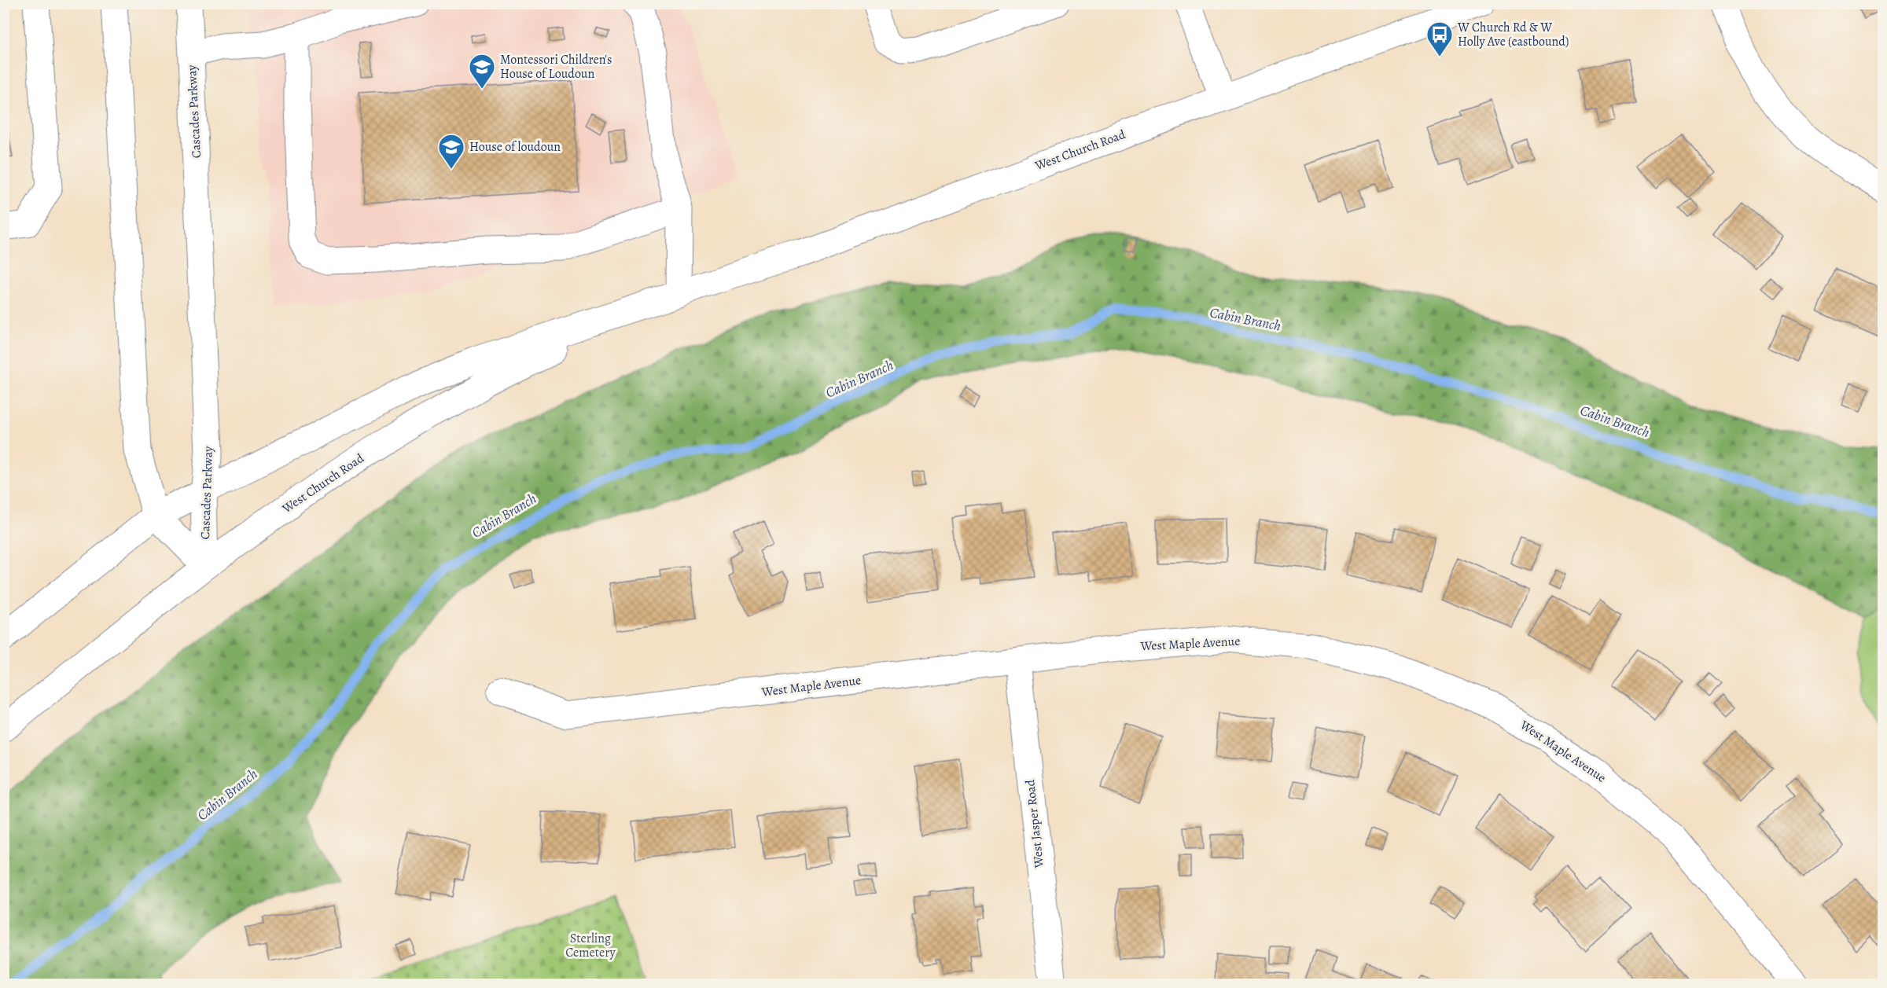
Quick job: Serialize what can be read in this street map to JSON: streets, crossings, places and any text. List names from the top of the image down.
{
  "streets": {
    "main road": [
      "Cascades Parkway",
      "West Church Road",
      "West Maple Avenue",
      "West Jasper Road"
    ]
  },
  "crossings": [
    ["Cascades Parkway", "West Church Road"],
    ["West Maple Avenue", "West Jasper Road"]
  ],
  "water": ["Cabin Branch"],
  "parks": ["Sterling Cemetery"],
  "places": {
    "bus stop": ["W Church Rd & W Holly Ave (eastbound)"],
    "school or university": ["Montessori Children's House of Loudoun", "House of loudoun"]
  }
}
